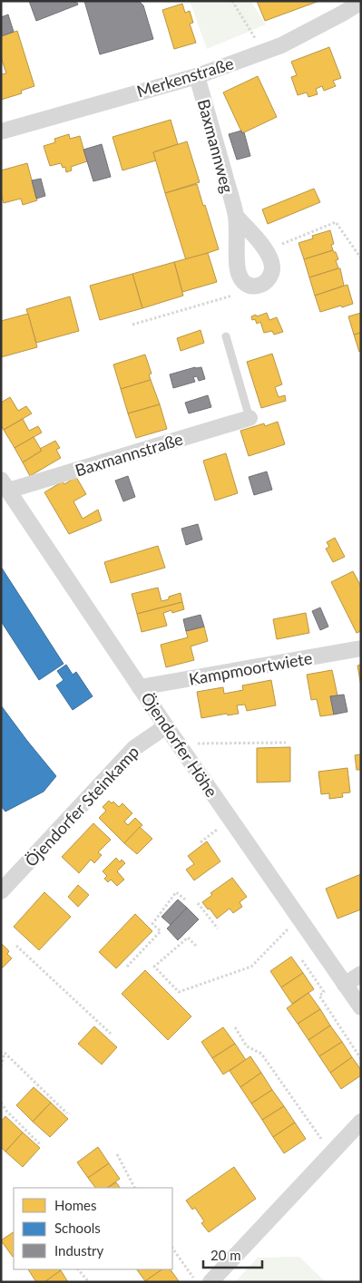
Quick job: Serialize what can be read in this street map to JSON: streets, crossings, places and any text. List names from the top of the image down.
{
  "streets": {
    "street": [
      "Merkenstraße",
      "Baxmannweg",
      "Baxmannstraße",
      "Kampmoortwiete",
      "Öjendorfer Höhe",
      "Öjendorfer Steinkamp"
    ]
  },
  "crossings": [
    ["Merkenstraße", "Baxmannweg"],
    ["Baxmannstraße", "Öjendorfer Höhe"],
    ["Kampmoortwiete", "Öjendorfer Höhe"],
    ["Öjendorfer Höhe", "Öjendorfer Steinkamp"]
  ],
  "legend": ["Homes", "Schools", "Industry"],
  "scale_bar": "20 m"
}
